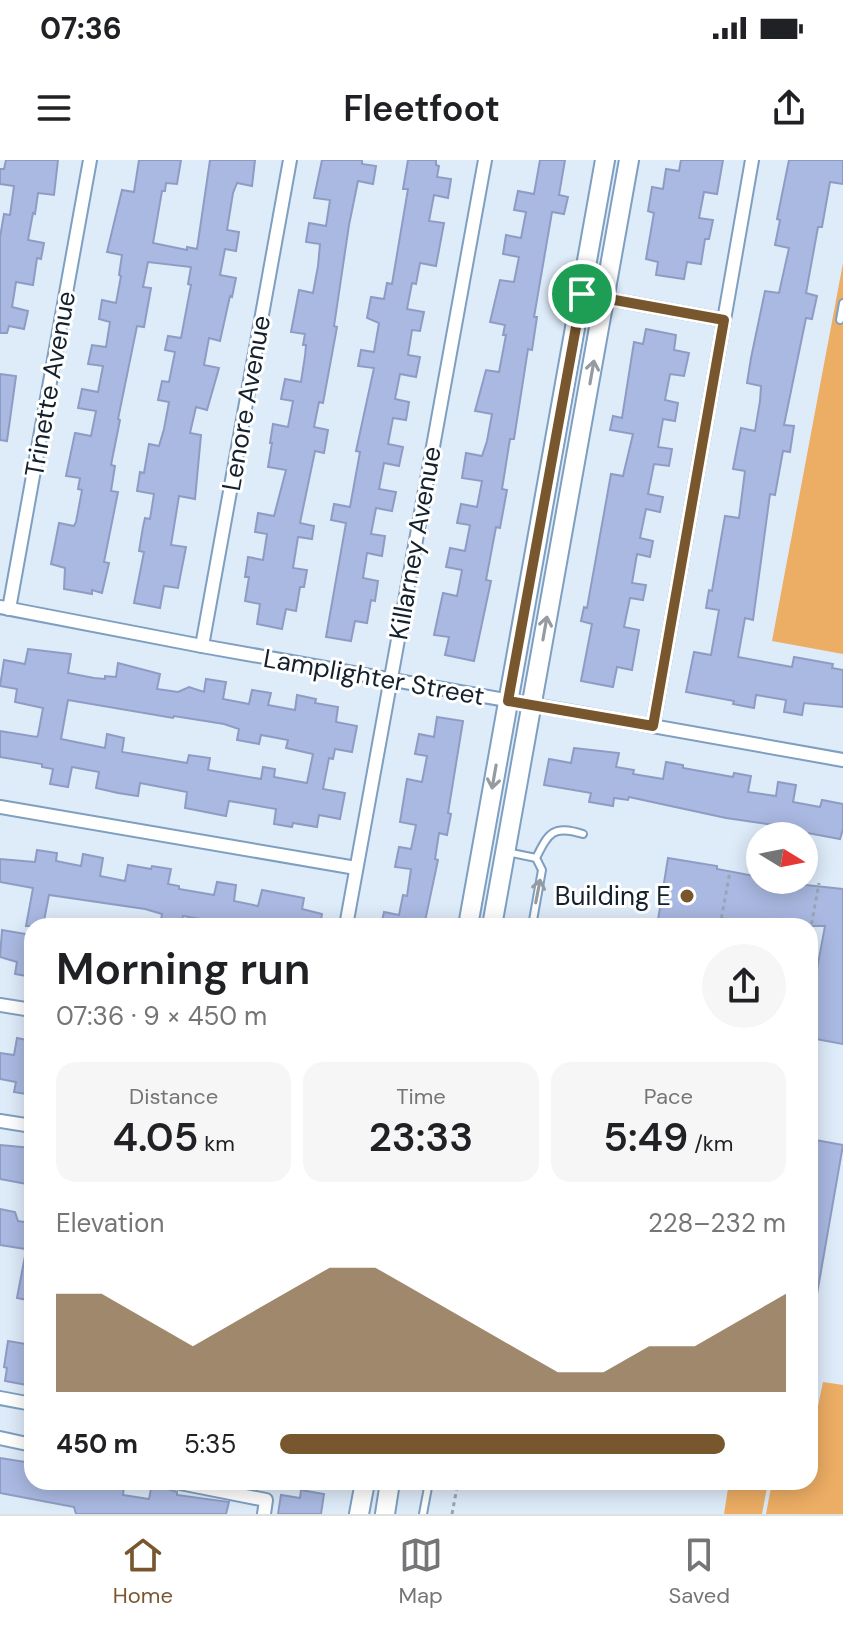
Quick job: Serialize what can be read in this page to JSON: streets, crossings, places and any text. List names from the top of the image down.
{
  "streets": {
    "street": [
      "Trinette Avenue",
      "Lenore Avenue",
      "Killarney Avenue",
      "Lamplighter Street"
    ]
  },
  "crossings": [
    ["Trinette Avenue", "Lamplighter Street"],
    ["Lenore Avenue", "Lamplighter Street"],
    ["Killarney Avenue", "Lamplighter Street"]
  ],
  "places": ["Building E"],
  "north": "right",
  "page": {
    "status": "07:36",
    "header": "Fleetfoot",
    "heading": ["Morning run", "07:36 · 9 × 450 m"],
    "stats": [
      ["Distance", "4.05 km"],
      ["Time", "23:33"],
      ["Pace", "5:49 /km"]
    ],
    "chart": ["Elevation", "228–232 m"],
    "list": [
      {
        "name": "450 m",
        "note": "5:35"
      }
    ],
    "tabs": ["Home", "Map", "Saved"]
  }
}
